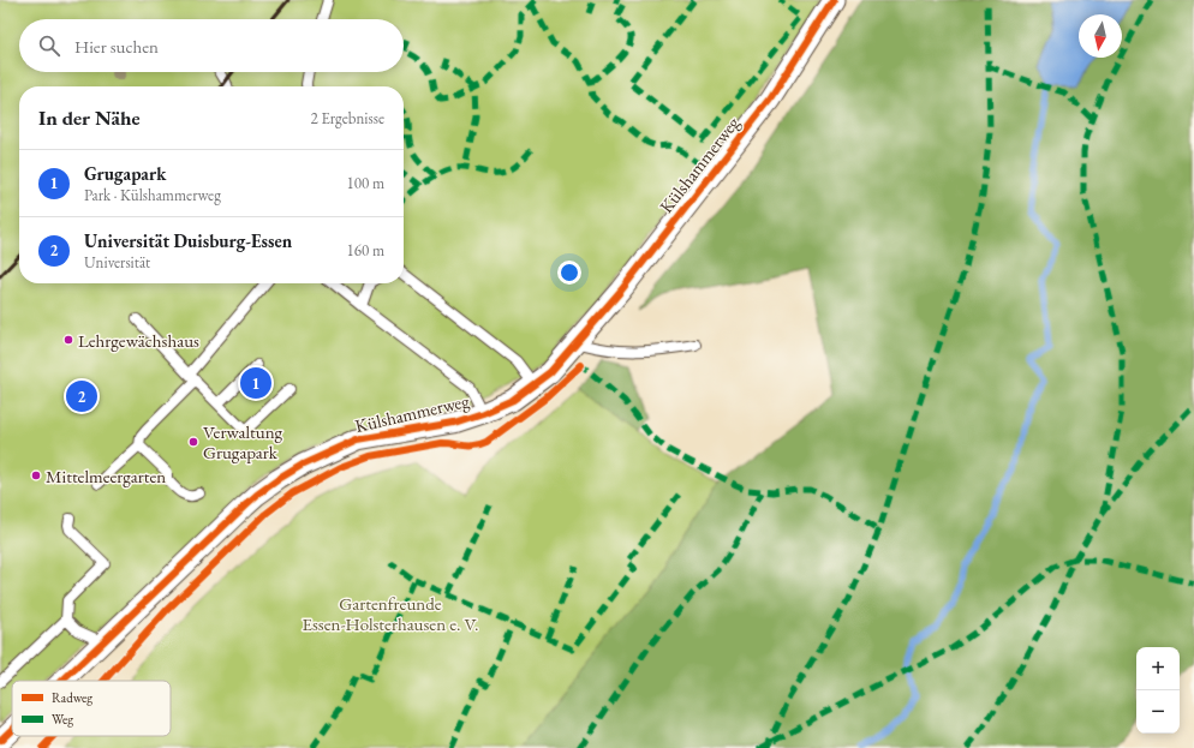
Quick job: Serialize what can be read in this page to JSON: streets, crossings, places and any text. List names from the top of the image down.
{
  "streets": {
    "street": ["Külshammerweg"]
  },
  "parks": ["Gartenfreunde Essen-Holsterhausen e. V."],
  "places": ["Lehrgewächshaus", "Verwaltung Grugapark", "Mittelmeergarten"],
  "legend": ["Radweg", "Weg"],
  "north": "bottom",
  "page": {
    "search": "Hier suchen",
    "heading": ["In der Nähe", "2 Ergebnisse"],
    "list": [
      {
        "mark": "1",
        "name": "Grugapark",
        "note": "Park · Külshammerweg",
        "value": "100 m"
      },
      {
        "mark": "2",
        "name": "Universität Duisburg-Essen",
        "note": "Universität",
        "value": "160 m"
      }
    ],
    "pins": ["1", "2"],
    "map_buttons": ["+", "−"]
  }
}
